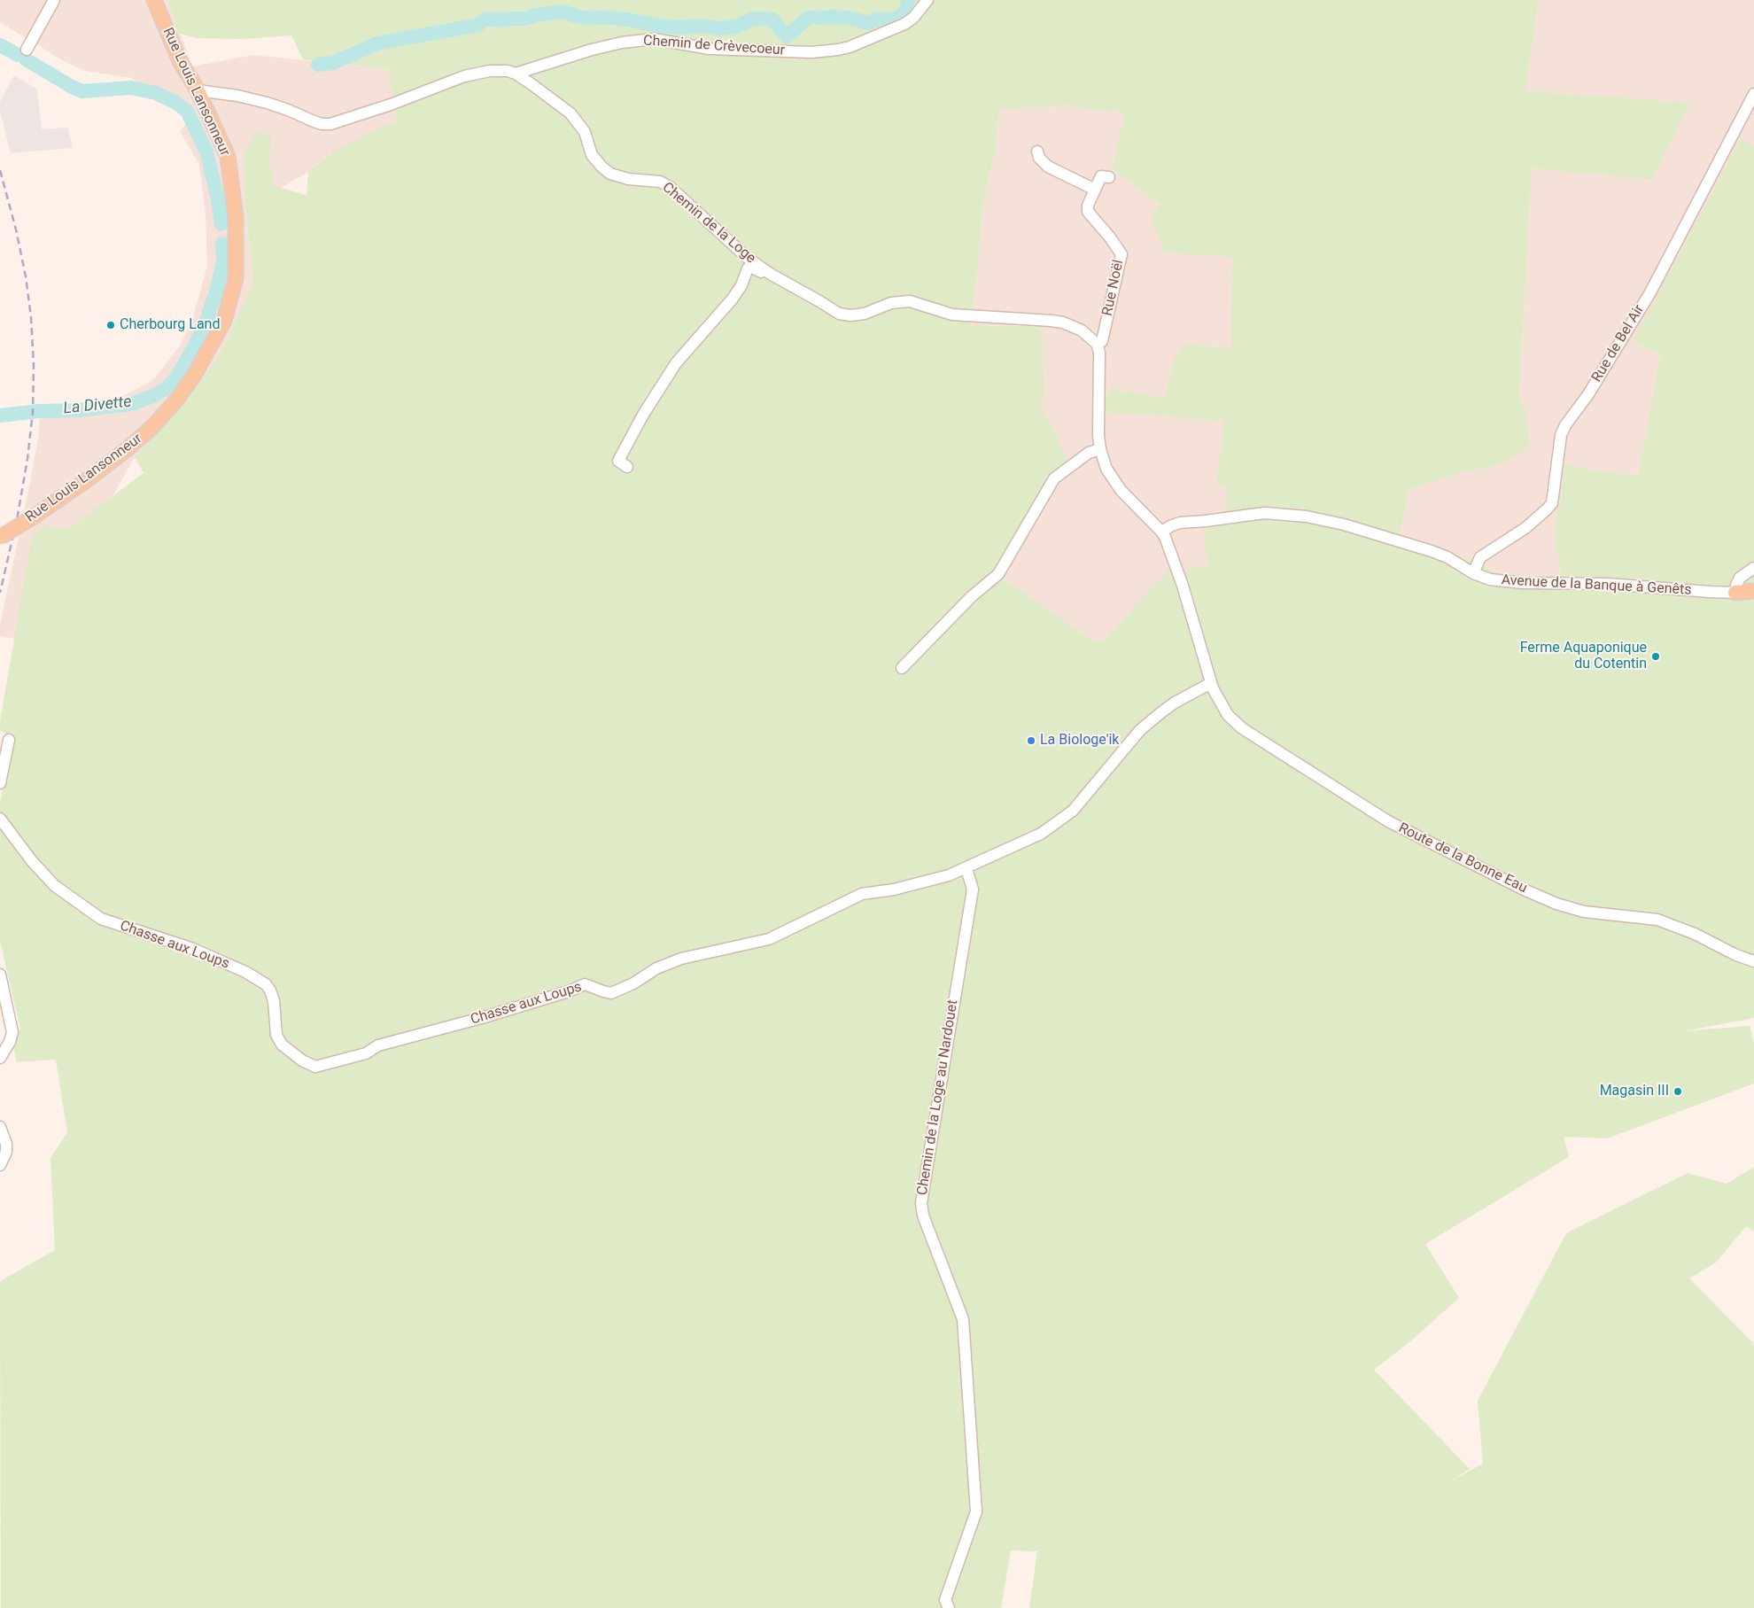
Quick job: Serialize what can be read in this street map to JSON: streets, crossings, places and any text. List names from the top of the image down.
{
  "streets": {
    "main road": ["Rue Louis Lansonneur", "Avenue de la Banque à Genêts"],
    "street": [
      "Chemin de Crèvecoeur",
      "Chemin de la Loge",
      "Rue Noël",
      "Rue de Bel Air",
      "Route de la Bonne Eau",
      "Chasse aux Loups",
      "Chemin de la Loge au Nardouet"
    ]
  },
  "crossings": [
    ["Chemin de Crèvecoeur", "Chemin de la Loge"],
    ["Rue Louis Lansonneur", "Chemin de la Loge"],
    ["Chemin de la Loge", "Rue Noël"],
    ["Rue de Bel Air", "Avenue de la Banque à Genêts"],
    ["Avenue de la Banque à Genêts", "Route de la Bonne Eau"],
    ["Route de la Bonne Eau", "Chasse aux Loups"],
    ["Chasse aux Loups", "Chemin de la Loge au Nardouet"]
  ],
  "water": ["La Divette"],
  "places": [
    "Cherbourg Land",
    "Ferme Aquaponique du Cotentin",
    "La Biologe'ik",
    "Magasin III"
  ]
}
